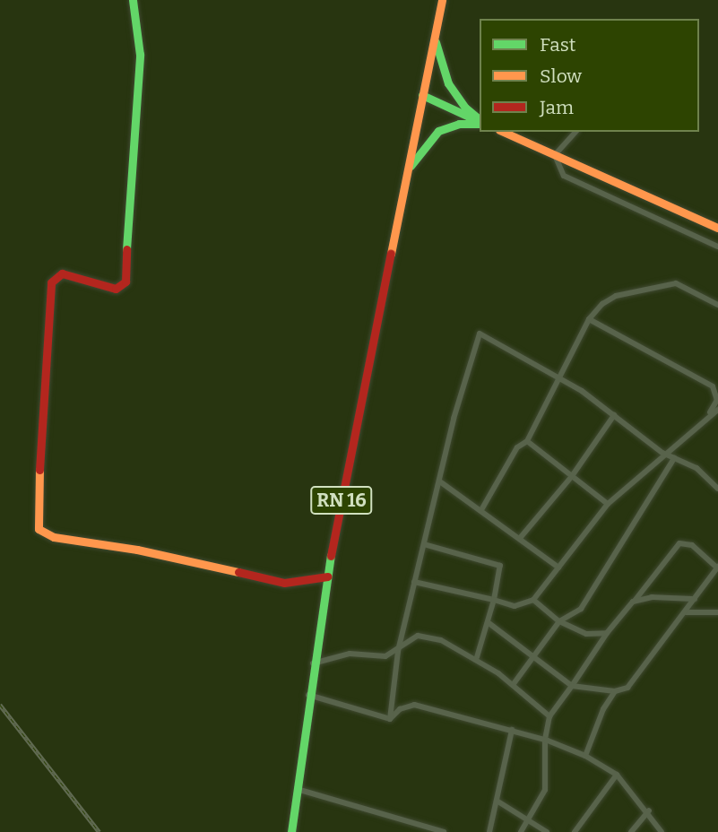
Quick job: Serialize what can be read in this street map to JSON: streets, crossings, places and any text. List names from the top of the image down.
{
  "streets": {
    "main road": ["RN 16"]
  },
  "legend": ["Fast", "Slow", "Jam"]
}
